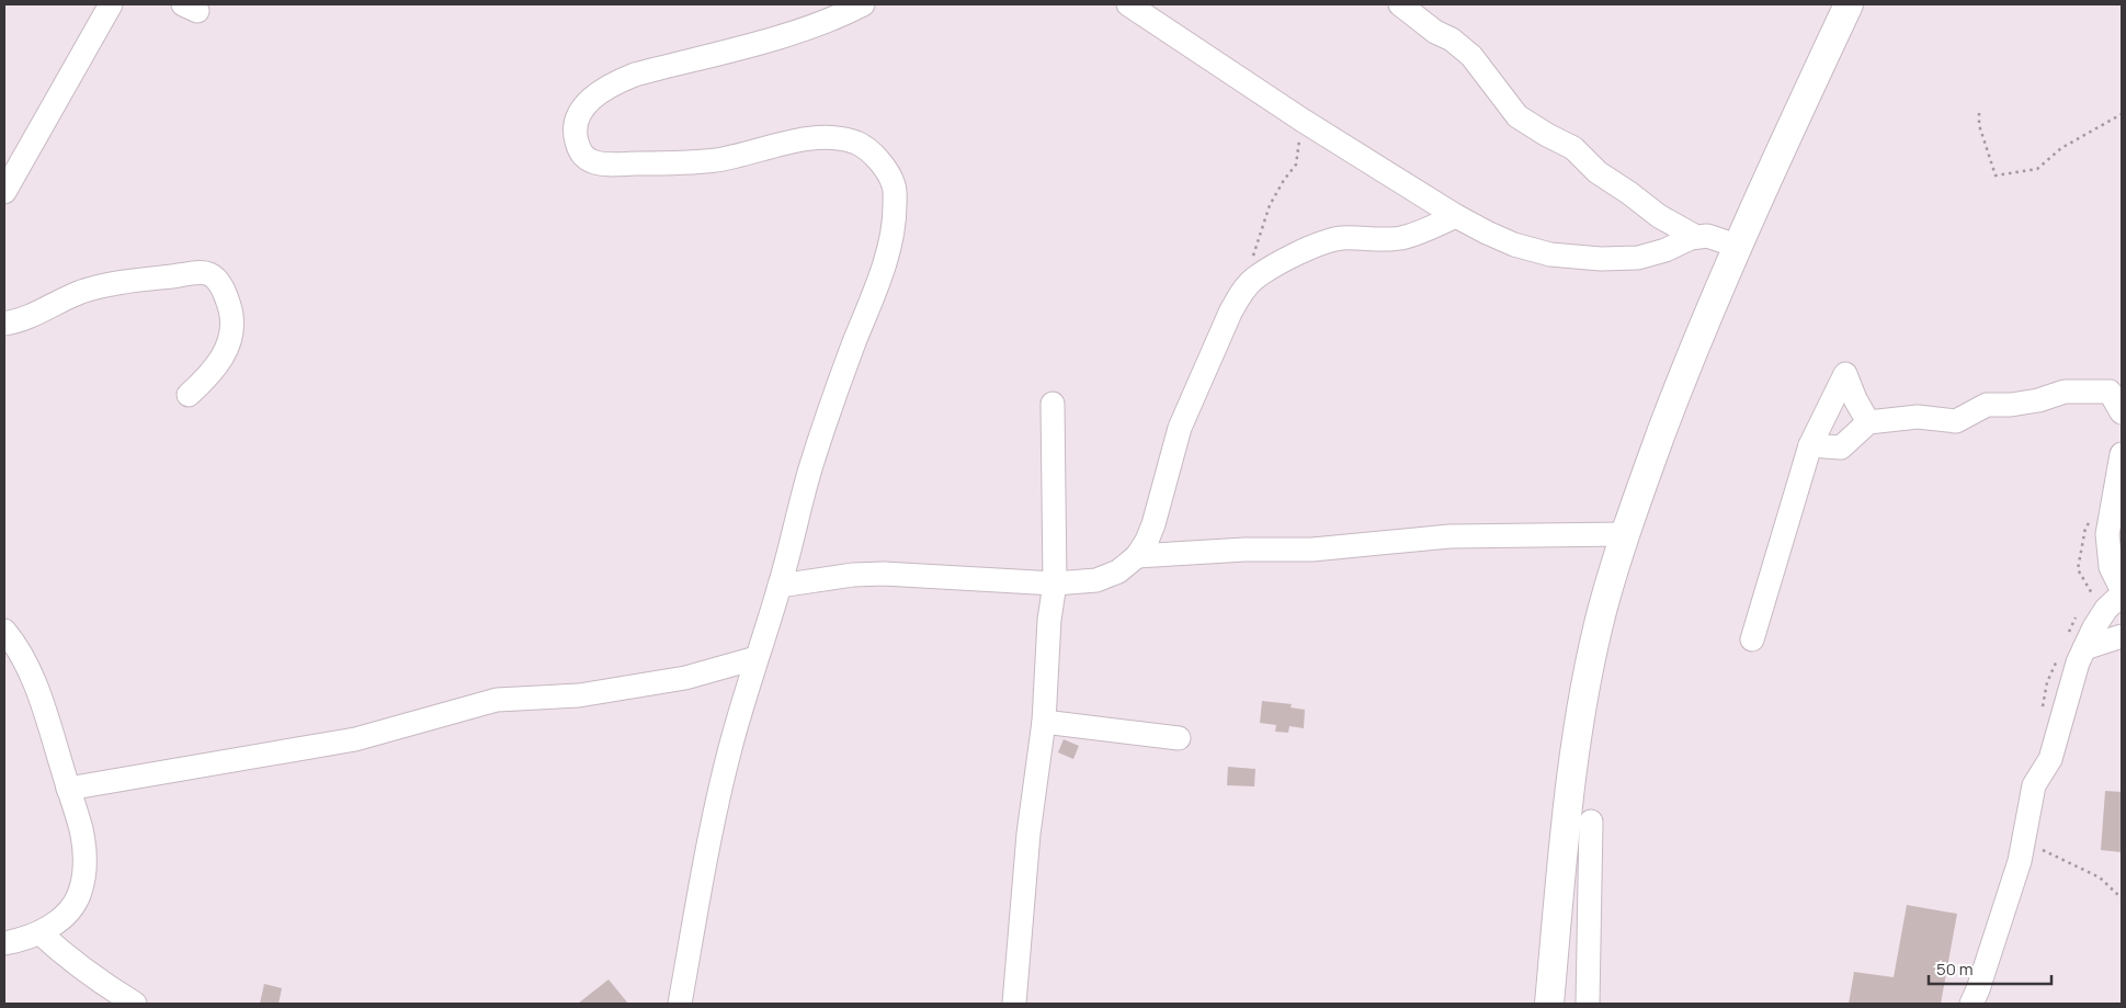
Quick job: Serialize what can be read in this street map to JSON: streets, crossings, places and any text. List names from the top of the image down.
{
  "scale_bar": "50 m"
}
